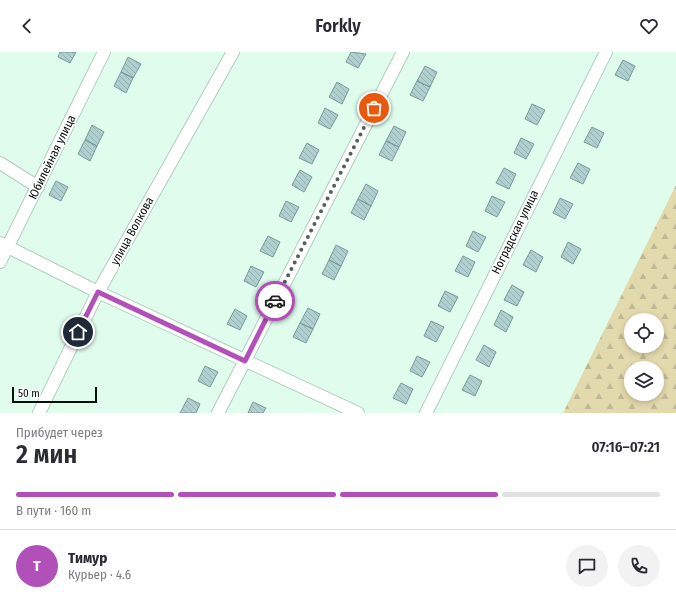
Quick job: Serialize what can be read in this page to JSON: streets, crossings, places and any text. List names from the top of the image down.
{
  "streets": {
    "street": ["Юбилейная улица", "улица Волкова", "Ноградская улица"]
  },
  "scale_bar": "50 m",
  "page": {
    "header": "Forkly",
    "scale": "50 m",
    "heading": ["2 мин", "Прибудет через", "07:16–07:21"],
    "panel": ["Тимур", "Курьер · 4.6"],
    "bar": "В пути · 160 m",
    "round": "Т"
  }
}
